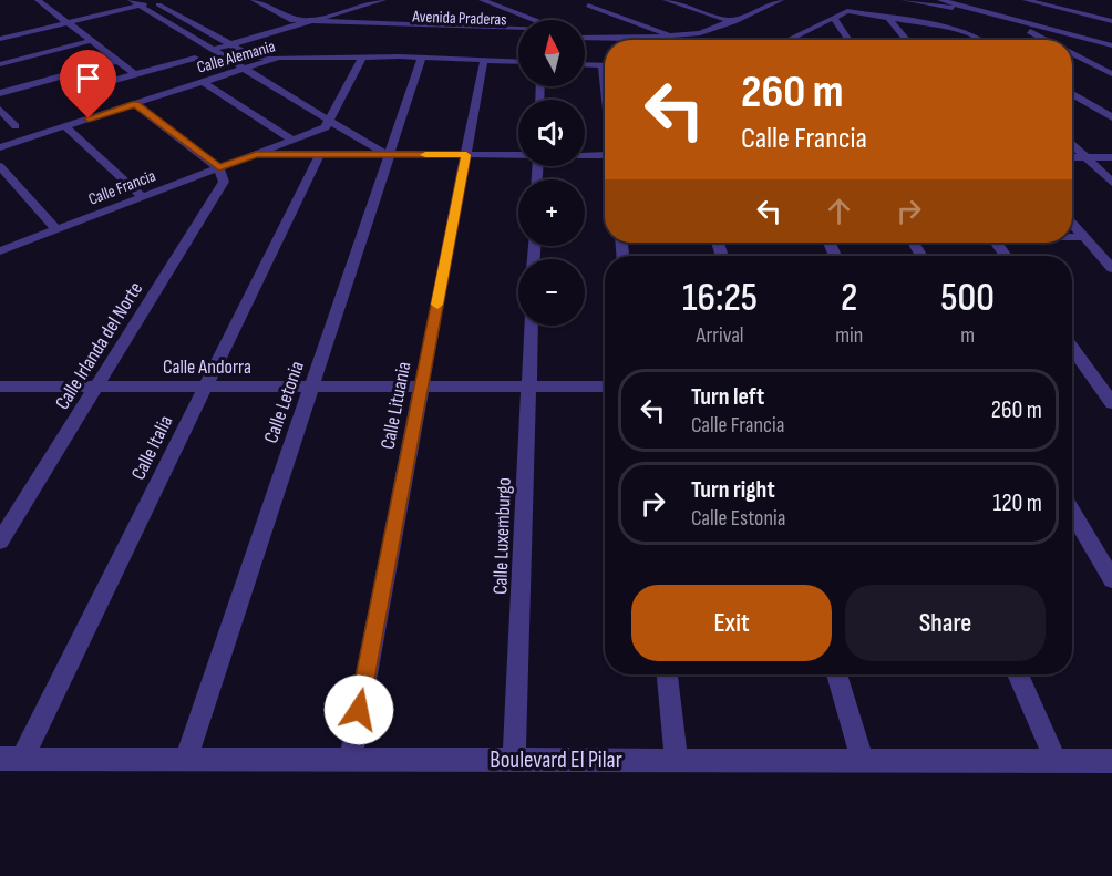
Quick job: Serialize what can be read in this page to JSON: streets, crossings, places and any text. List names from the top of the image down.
{
  "streets": {
    "street": [
      "Avenida Praderas",
      "Calle Alemania",
      "Calle Francia",
      "Calle Irlanda del Norte",
      "Calle Andorra",
      "Calle Letonia",
      "Calle Lituania",
      "Calle Italia",
      "Calle Luxemburgo",
      "Boulevard El Pilar"
    ]
  },
  "crossings": [
    ["Calle Alemania", "Calle Letonia"],
    ["Calle Alemania", "Calle Lituania"],
    ["Calle Francia", "Calle Irlanda del Norte"],
    ["Calle Francia", "Calle Letonia"],
    ["Calle Francia", "Calle Lituania"],
    ["Calle Francia", "Calle Italia"],
    ["Calle Irlanda del Norte", "Calle Andorra"],
    ["Calle Andorra", "Calle Letonia"],
    ["Calle Andorra", "Calle Lituania"],
    ["Calle Andorra", "Calle Italia"],
    ["Calle Andorra", "Calle Luxemburgo"],
    ["Calle Letonia", "Boulevard El Pilar"],
    ["Calle Lituania", "Boulevard El Pilar"],
    ["Calle Italia", "Boulevard El Pilar"],
    ["Calle Luxemburgo", "Boulevard El Pilar"]
  ],
  "north": "top",
  "page": {
    "map_buttons": ["+", "−"],
    "turn": ["260 m", "Calle Francia"],
    "eta": [
      "16:25",
      "Arrival",
      "2",
      "min",
      "500",
      "m"
    ],
    "list": [
      {
        "name": "Turn left",
        "note": "Calle Francia",
        "value": "260 m"
      },
      {
        "name": "Turn right",
        "note": "Calle Estonia",
        "value": "120 m"
      }
    ],
    "buttons": ["Exit", "Share"]
  }
}
